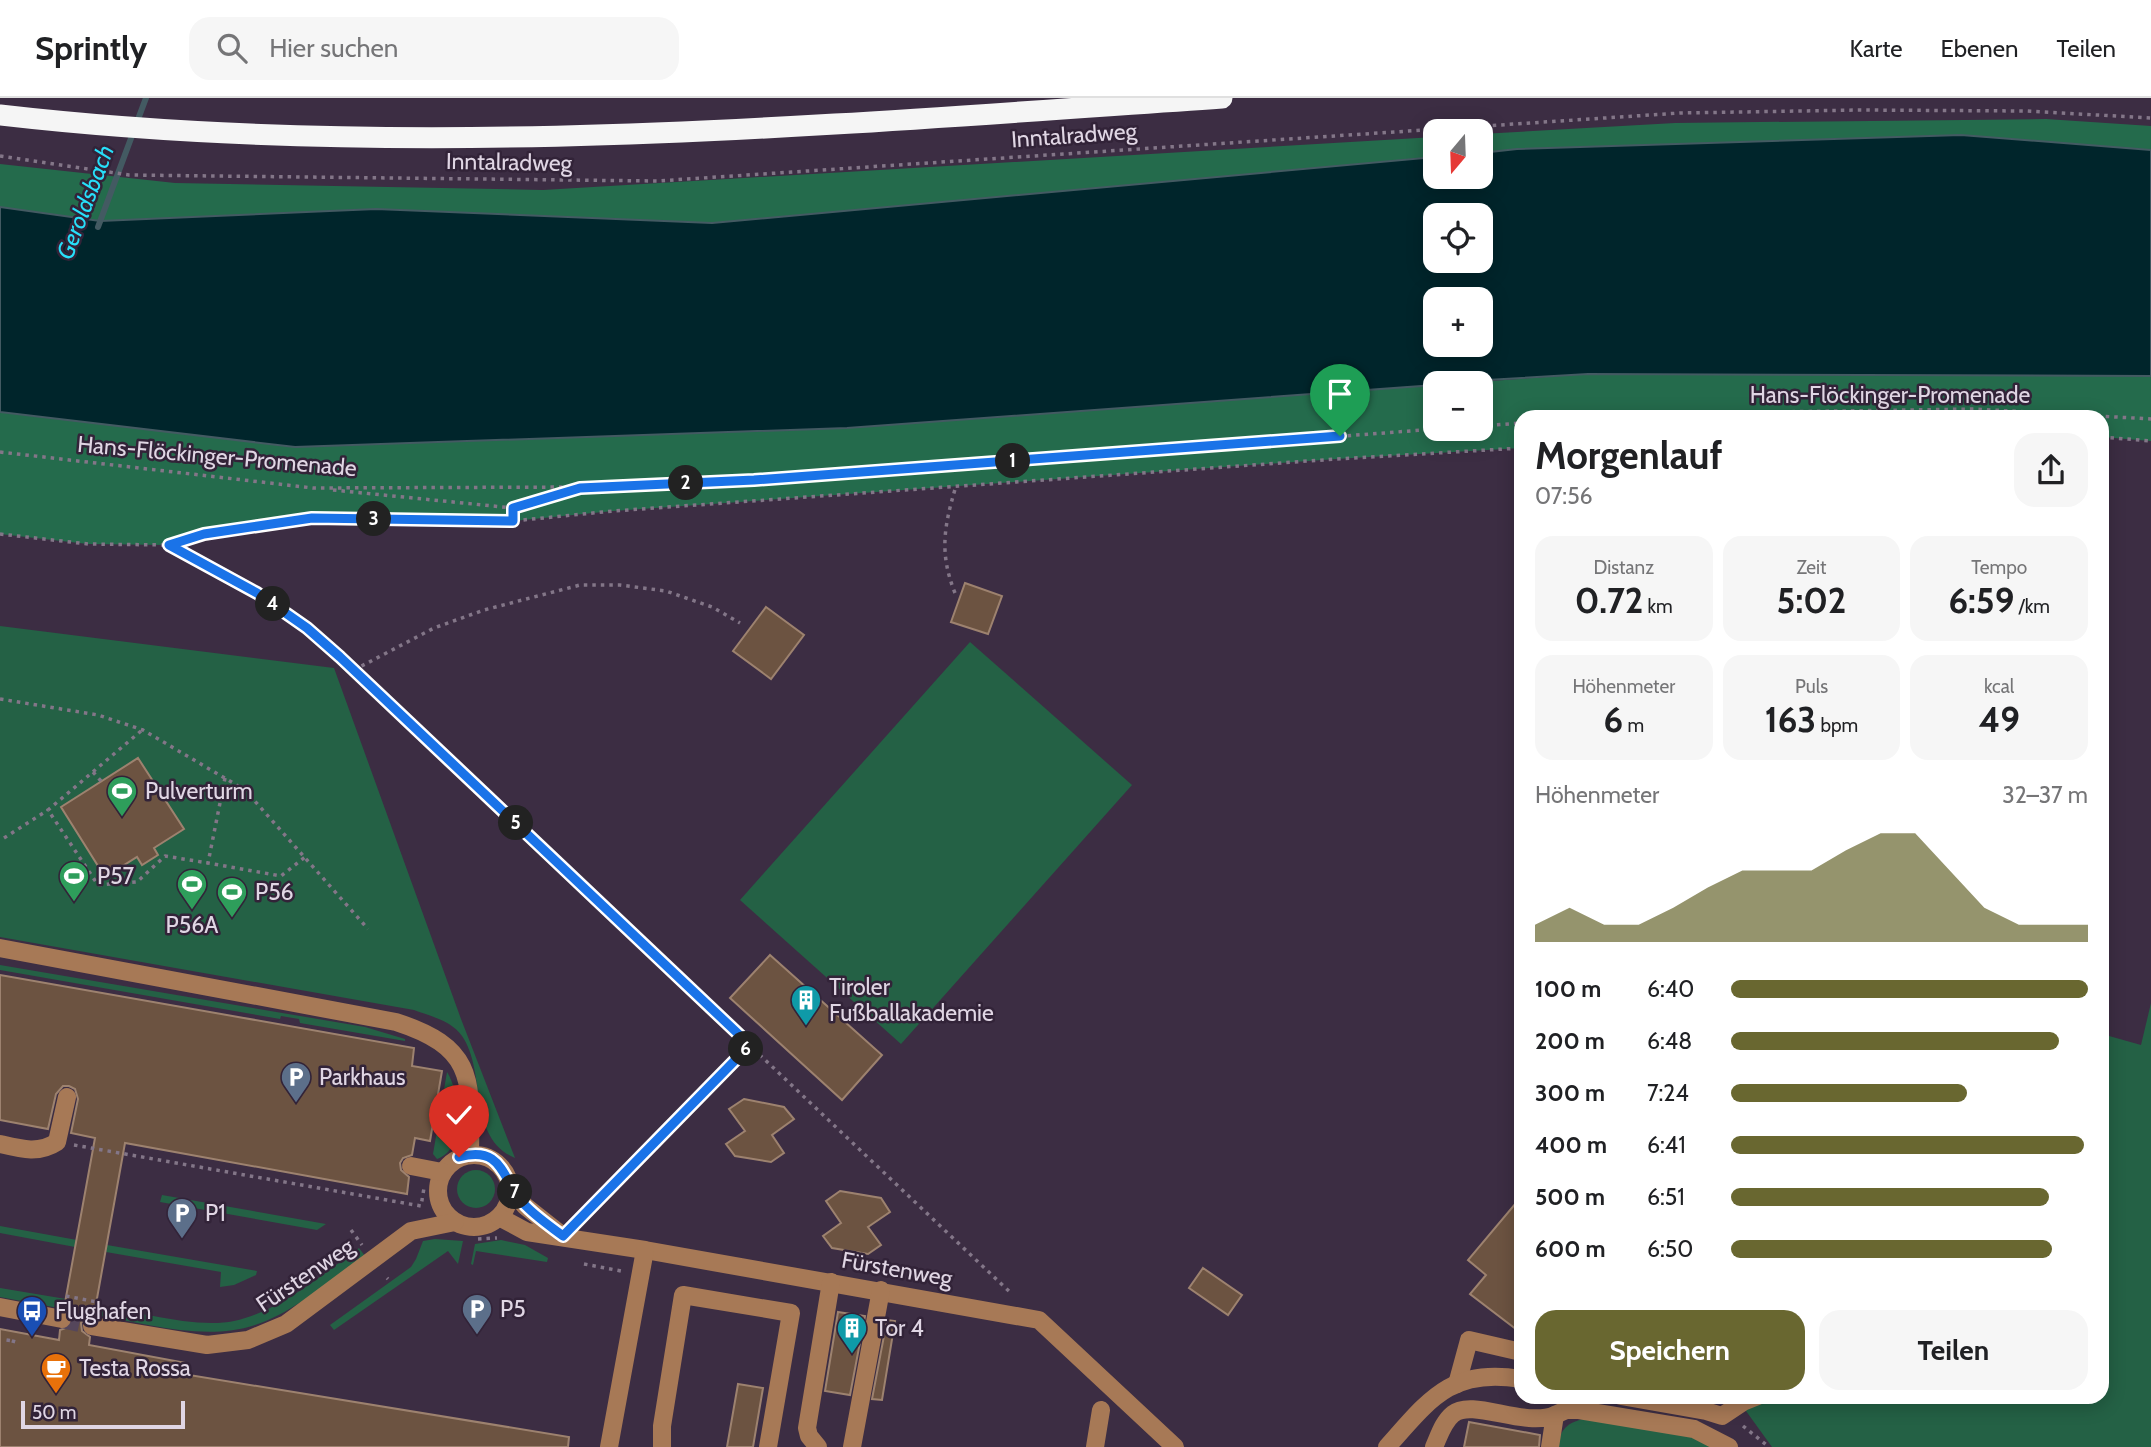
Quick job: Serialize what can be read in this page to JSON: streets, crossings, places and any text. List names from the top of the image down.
{
  "streets": {
    "street": ["Fürstenweg"],
    "path": ["Inntalradweg", "Hans-Flöckinger-Promenade"]
  },
  "water": ["Geroldsbach"],
  "places": {
    "sports": [
      "Pulverturm",
      "P57",
      "P56A",
      "P56"
    ],
    "building": ["Tiroler Fußballakademie", "Tor 4"],
    "parking": ["Parkhaus", "P1", "P5"],
    "bus stop": ["Flughafen"],
    "cafe": ["Testa Rossa"]
  },
  "scale_bar": "50 m",
  "north": "bottom",
  "page": {
    "header": "Sprintly",
    "search": "Hier suchen",
    "nav": ["Karte", "Ebenen", "Teilen"],
    "map_buttons": ["+", "−"],
    "heading": ["Morgenlauf", "07:56"],
    "pins": [
      "1",
      "2",
      "3",
      "4",
      "5",
      "6",
      "7"
    ],
    "stats": [
      ["Distanz", "0.72 km"],
      ["Zeit", "5:02"],
      ["Tempo", "6:59 /km"],
      ["Höhenmeter", "6 m"],
      ["Puls", "163 bpm"],
      ["kcal", "49"]
    ],
    "chart": ["Höhenmeter", "32–37 m"],
    "list": [
      {
        "name": "100 m",
        "note": "6:40"
      },
      {
        "name": "200 m",
        "note": "6:48"
      },
      {
        "name": "300 m",
        "note": "7:24"
      },
      {
        "name": "400 m",
        "note": "6:41"
      },
      {
        "name": "500 m",
        "note": "6:51"
      },
      {
        "name": "600 m",
        "note": "6:50"
      }
    ],
    "buttons": ["Speichern", "Teilen"],
    "scale": "50 m"
  }
}
